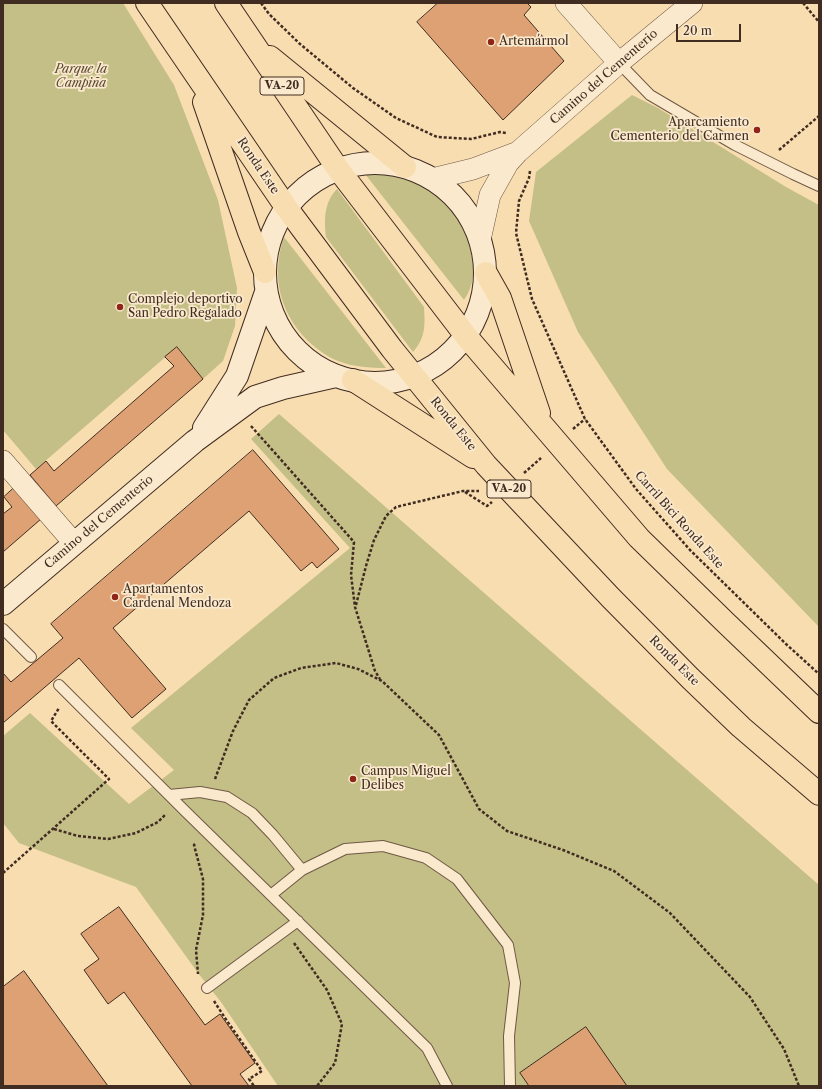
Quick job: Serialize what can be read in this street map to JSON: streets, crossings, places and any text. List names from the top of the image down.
{
  "streets": {
    "highway": ["VA-20", "Ronda Este"],
    "main road": ["Camino del Cementerio"],
    "path": ["Carril Bici Ronda Este"]
  },
  "parks": ["Parque la Campiña"],
  "places": [
    "Artemármol",
    "Aparcamiento Cementerio del Carmen",
    "Complejo deportivo San Pedro Regalado",
    "Apartamentos Cardenal Mendoza",
    "Campus Miguel Delibes"
  ],
  "scale_bar": "20 m"
}
